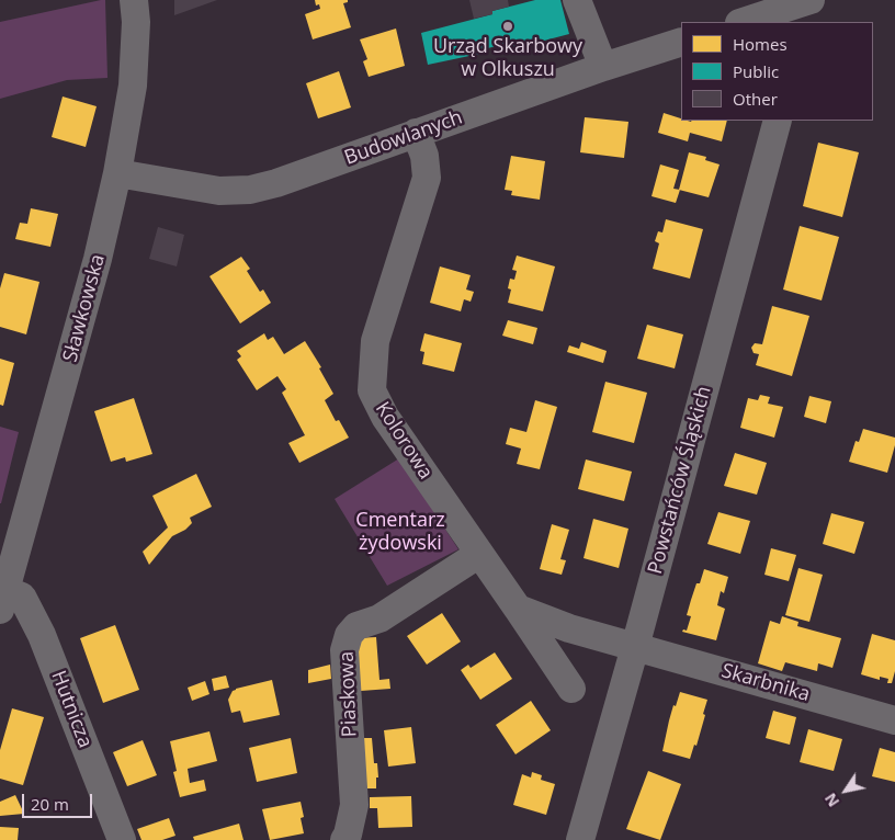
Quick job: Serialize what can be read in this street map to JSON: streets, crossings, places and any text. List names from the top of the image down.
{
  "streets": {
    "street": [
      "Budowlanych",
      "Sławkowska",
      "Kolorowa",
      "Powstańców Śląskich",
      "Skarbnika",
      "Piaskowa",
      "Hutnicza"
    ]
  },
  "crossings": [
    ["Budowlanych", "Sławkowska"],
    ["Budowlanych", "Kolorowa"],
    ["Sławkowska", "Hutnicza"],
    ["Kolorowa", "Piaskowa"],
    ["Powstańców Śląskich", "Skarbnika"]
  ],
  "parks": ["Cmentarz żydowski"],
  "places": ["Urząd Skarbowy w Olkuszu"],
  "legend": ["Homes", "Public", "Other"],
  "scale_bar": "20 m",
  "north": "bottom left"
}
